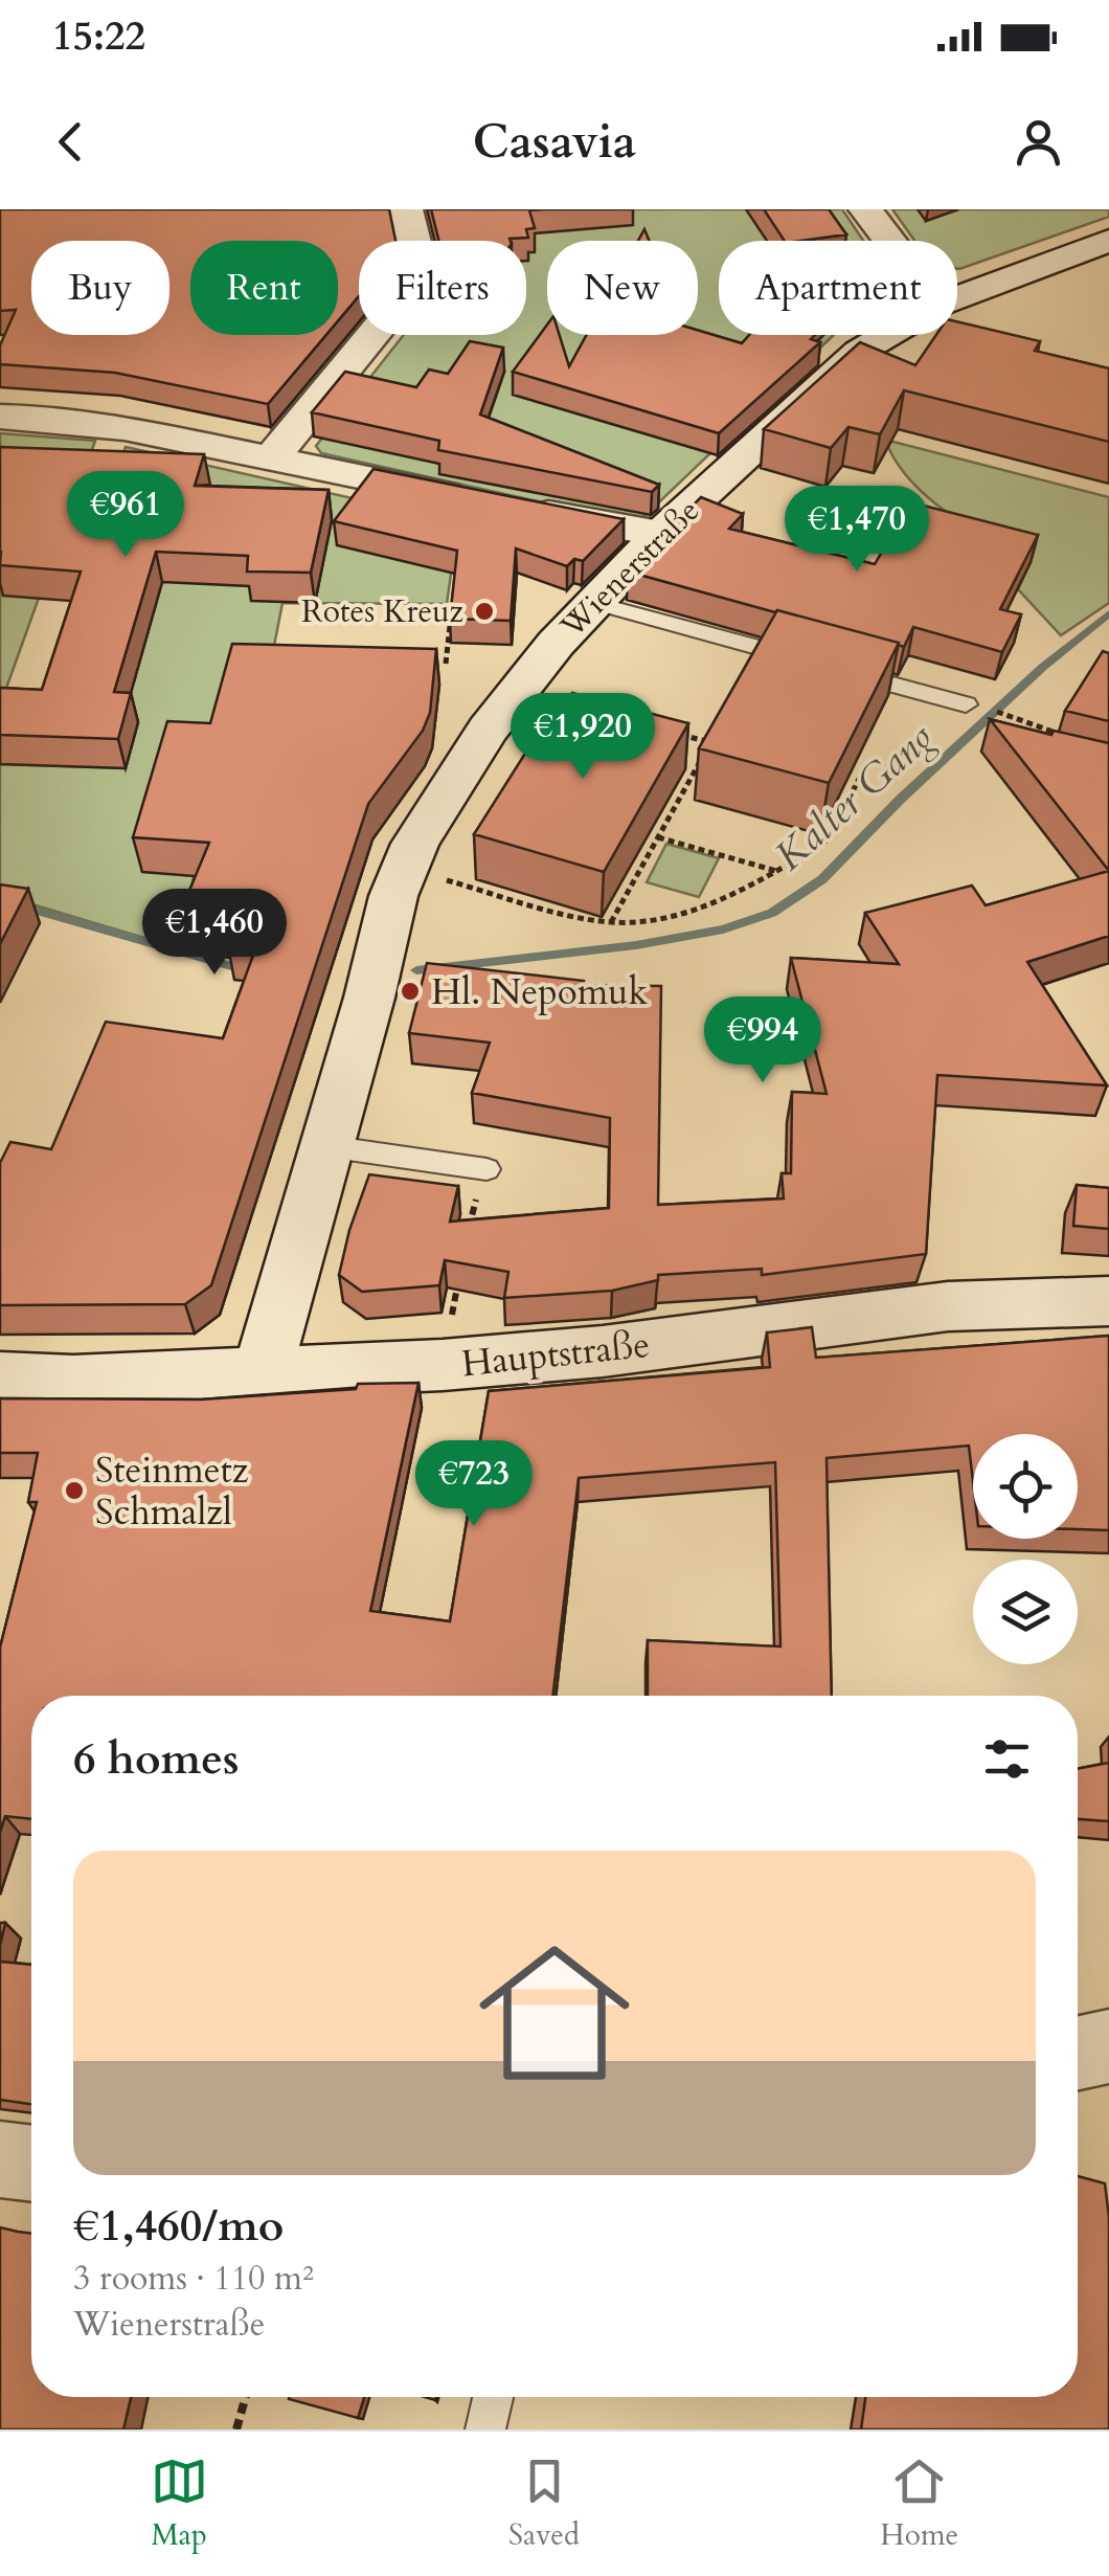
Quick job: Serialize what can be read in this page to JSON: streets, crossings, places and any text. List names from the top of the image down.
{
  "streets": {
    "street": ["Wienerstraße", "Hauptstraße"]
  },
  "crossings": [
    ["Wienerstraße", "Hauptstraße"]
  ],
  "water": ["Kalter Gang"],
  "places": ["Rotes Kreuz", "Hl. Nepomuk", "Steinmetz Schmalzl"],
  "page": {
    "status": "15:22",
    "header": "Casavia",
    "chip": [
      "Buy",
      "Rent",
      "Filters",
      "New",
      "Apartment"
    ],
    "price": [
      "€961",
      "€1,470",
      "€1,920",
      "€1,460",
      "€994",
      "€723"
    ],
    "heading": "6 homes",
    "list": [
      {
        "name": "€1,460/mo",
        "note": "3 rooms · 110 m² · Wienerstraße"
      }
    ],
    "tabs": ["Map", "Saved", "Home"]
  }
}
